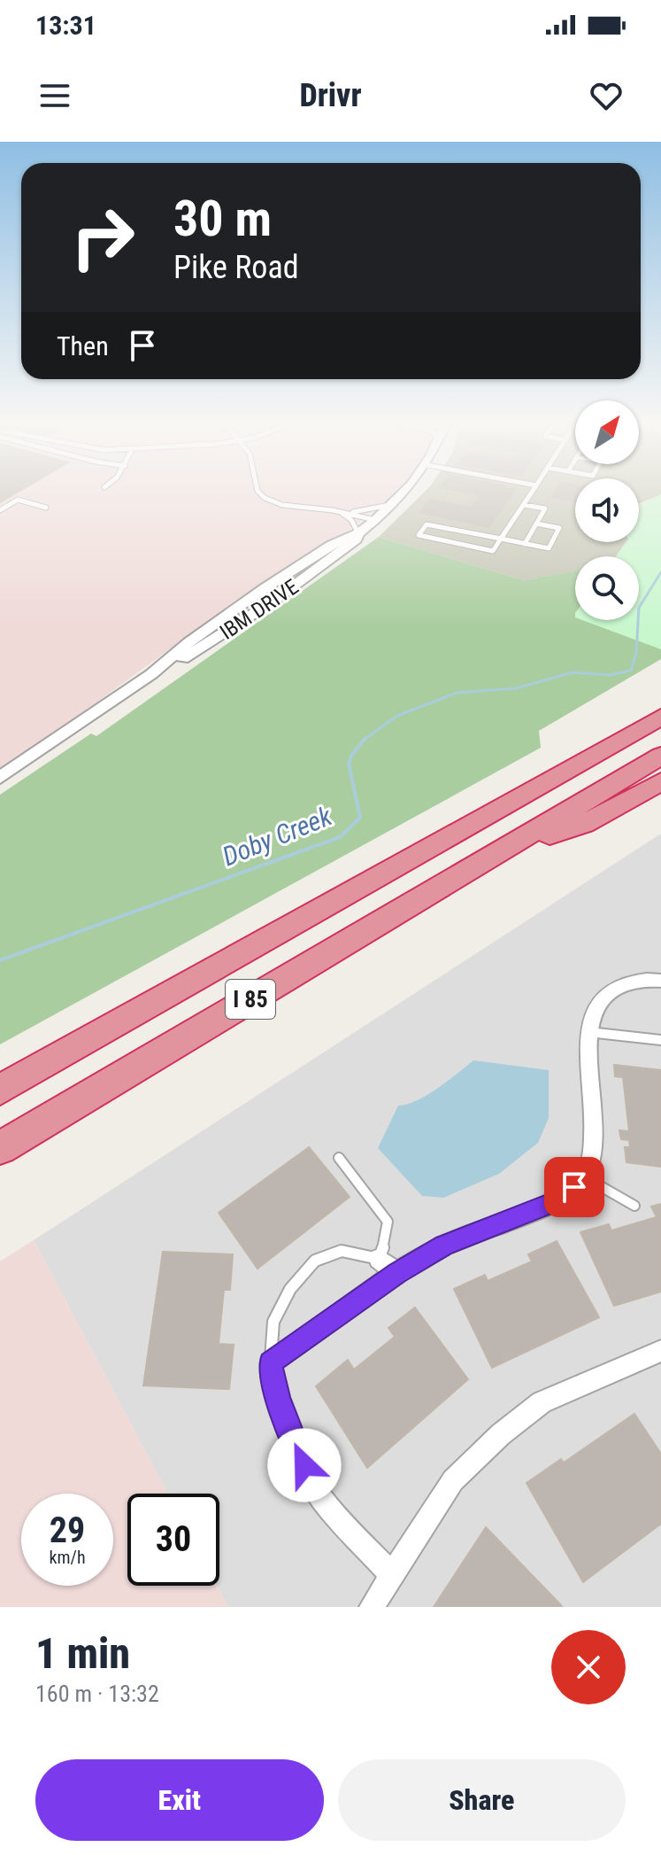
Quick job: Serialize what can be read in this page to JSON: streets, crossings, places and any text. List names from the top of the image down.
{
  "streets": {
    "highway": ["I 85"],
    "street": ["IBM DRIVE"]
  },
  "water": ["Doby Creek"],
  "north": "top right",
  "page": {
    "status": "13:31",
    "header": "Drivr",
    "turn": ["30 m", "Pike Road"],
    "then": "Then",
    "speed": "29 km/h",
    "limit": "30",
    "heading": ["1 min", "160 m · 13:32"],
    "buttons": ["Exit", "Share"]
  }
}
